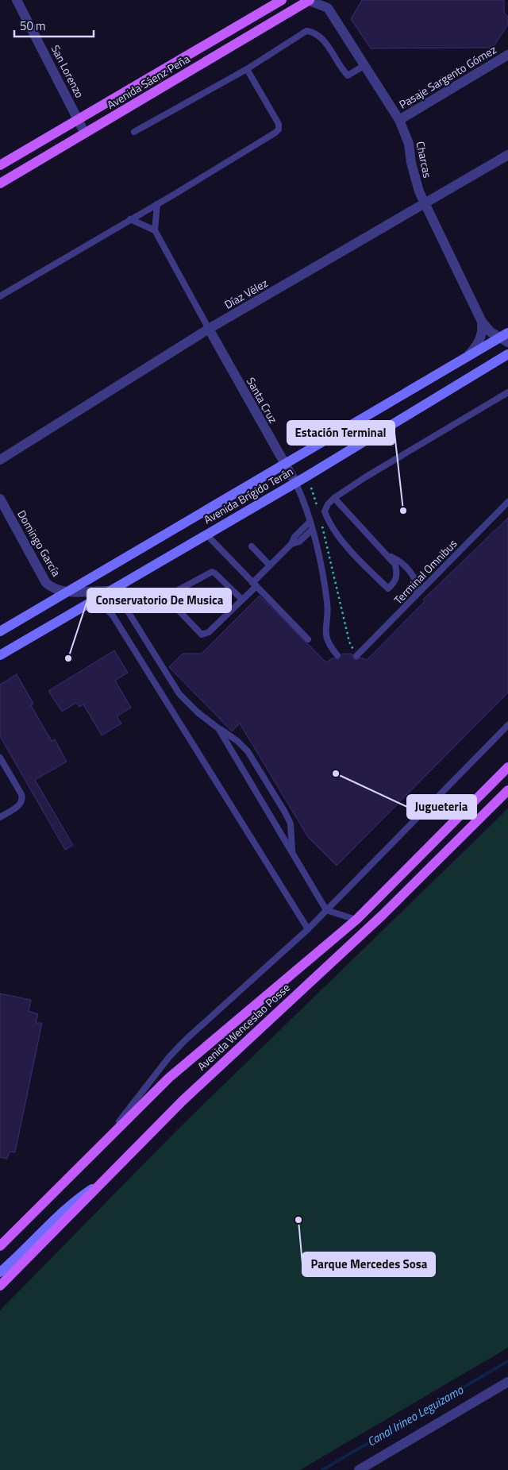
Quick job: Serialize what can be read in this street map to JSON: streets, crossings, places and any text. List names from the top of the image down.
{
  "streets": {
    "main road": ["Avenida Sáenz Peña", "Avenida Brígido Terán", "Avenida Wenceslao Posse"],
    "street": [
      "San Lorenzo",
      "Pasaje Sargento Gómez",
      "Charcas",
      "Díaz Vélez",
      "Santa Cruz",
      "Domingo García"
    ],
    "lane": ["Terminal Omnibus"]
  },
  "crossings": [
    ["San Lorenzo", "Avenida Sáenz Peña"],
    ["Pasaje Sargento Gómez", "Charcas"],
    ["Avenida Sáenz Peña", "Charcas"],
    ["Charcas", "Díaz Vélez"],
    ["Charcas", "Avenida Brígido Terán"],
    ["Díaz Vélez", "Santa Cruz"],
    ["Santa Cruz", "Avenida Brígido Terán"],
    ["Avenida Brígido Terán", "Domingo García"]
  ],
  "water": ["Canal Irineo Leguizamo"],
  "places": [
    "Estación Terminal",
    "Conservatorio De Musica",
    "Jugueteria",
    "Parque Mercedes Sosa"
  ],
  "scale_bar": "50 m"
}
